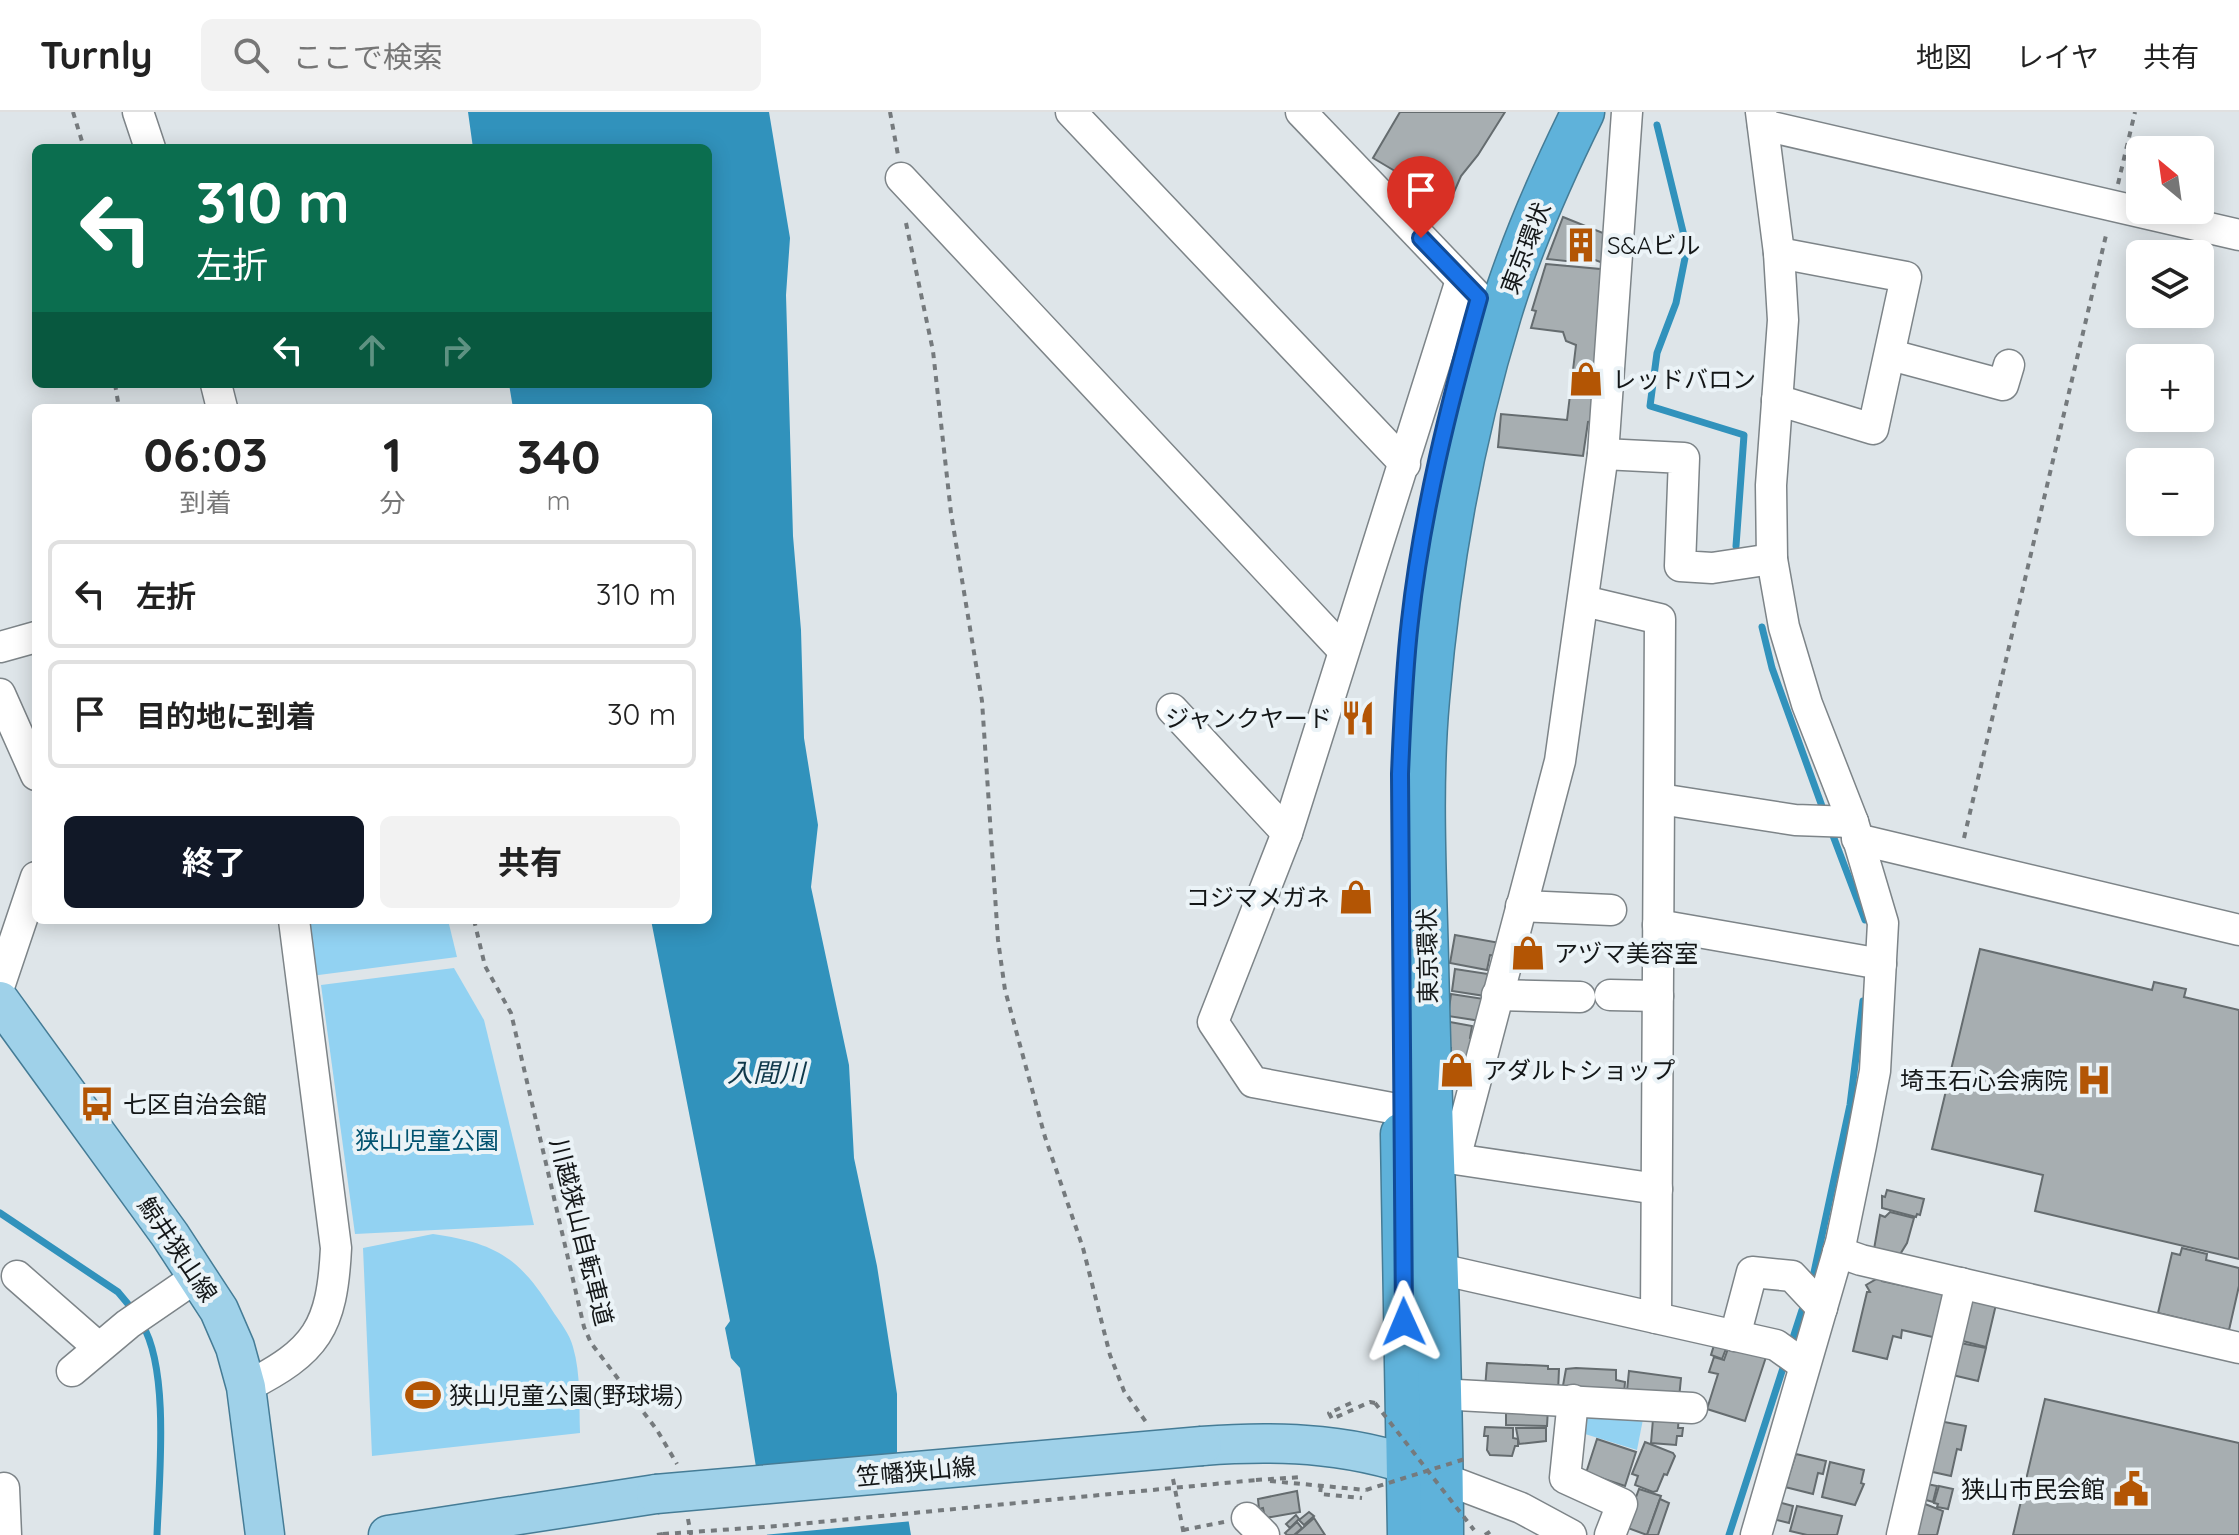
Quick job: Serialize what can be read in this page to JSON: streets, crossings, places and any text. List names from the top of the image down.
{
  "streets": {
    "highway": ["東京環状"],
    "main road": ["鯨井狭山線", "笠幡狭山線"],
    "path": ["川越狭山自転車道"]
  },
  "crossings": [
    ["東京環状", "笠幡狭山線"],
    ["川越狭山自転車道", "笠幡狭山線"]
  ],
  "water": ["入間川"],
  "parks": ["狭山児童公園"],
  "places": {
    "building": ["S&Aビル"],
    "shop": [
      "レッドバロン",
      "コジマメガネ",
      "アヅマ美容室",
      "アダルトショップ"
    ],
    "restaurant": ["ジャンクヤード"],
    "hospital": ["埼玉石心会病院"],
    "bus stop": ["七区自治会館"],
    "sports": ["狭山児童公園(野球場)"],
    "public building": ["狭山市民会館"]
  },
  "north": "top left",
  "page": {
    "header": "Turnly",
    "search": "ここで検索",
    "nav": ["地図", "レイヤ", "共有"],
    "map_buttons": ["+", "−"],
    "turn": ["310 m", "左折"],
    "eta": [
      "06:03",
      "到着",
      "1",
      "分",
      "340",
      "m"
    ],
    "list": [
      {
        "name": "左折",
        "value": "310 m"
      },
      {
        "name": "目的地に到着",
        "value": "30 m"
      }
    ],
    "buttons": ["終了", "共有"]
  }
}
